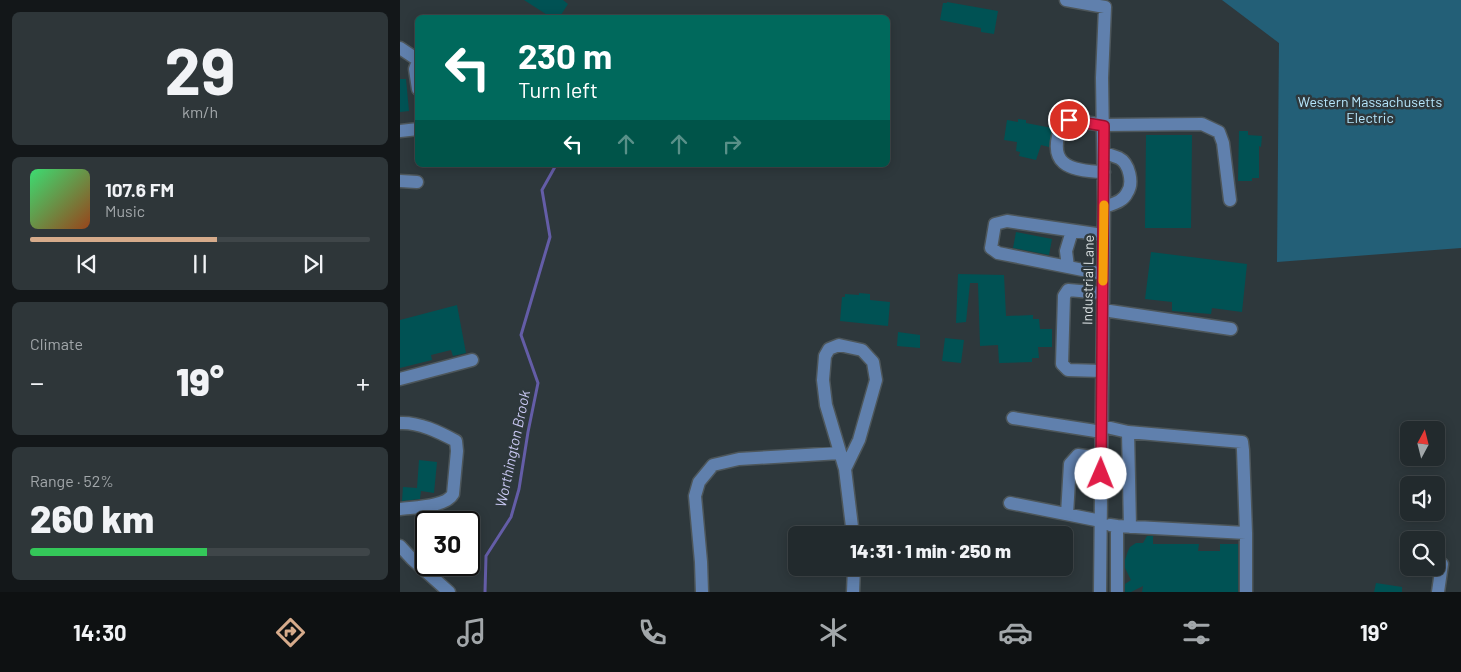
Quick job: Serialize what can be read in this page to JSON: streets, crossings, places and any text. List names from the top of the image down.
{
  "streets": {
    "street": ["Industrial Lane"]
  },
  "water": ["Worthington Brook"],
  "parks": ["Western Massachusetts Electric"],
  "north": "top",
  "page": {
    "tile": [
      ["29", "km/h"],
      "Climate",
      ["Range · 52%", "260 km"]
    ],
    "turn": ["230 m", "Turn left"],
    "song": ["107.6 FM", "Music"],
    "heat": ["−", "19°", "+"],
    "limit": "30",
    "trip": "14:31 · 1 min · 250 m",
    "tabs": ["14:30", "19°"]
  }
}
